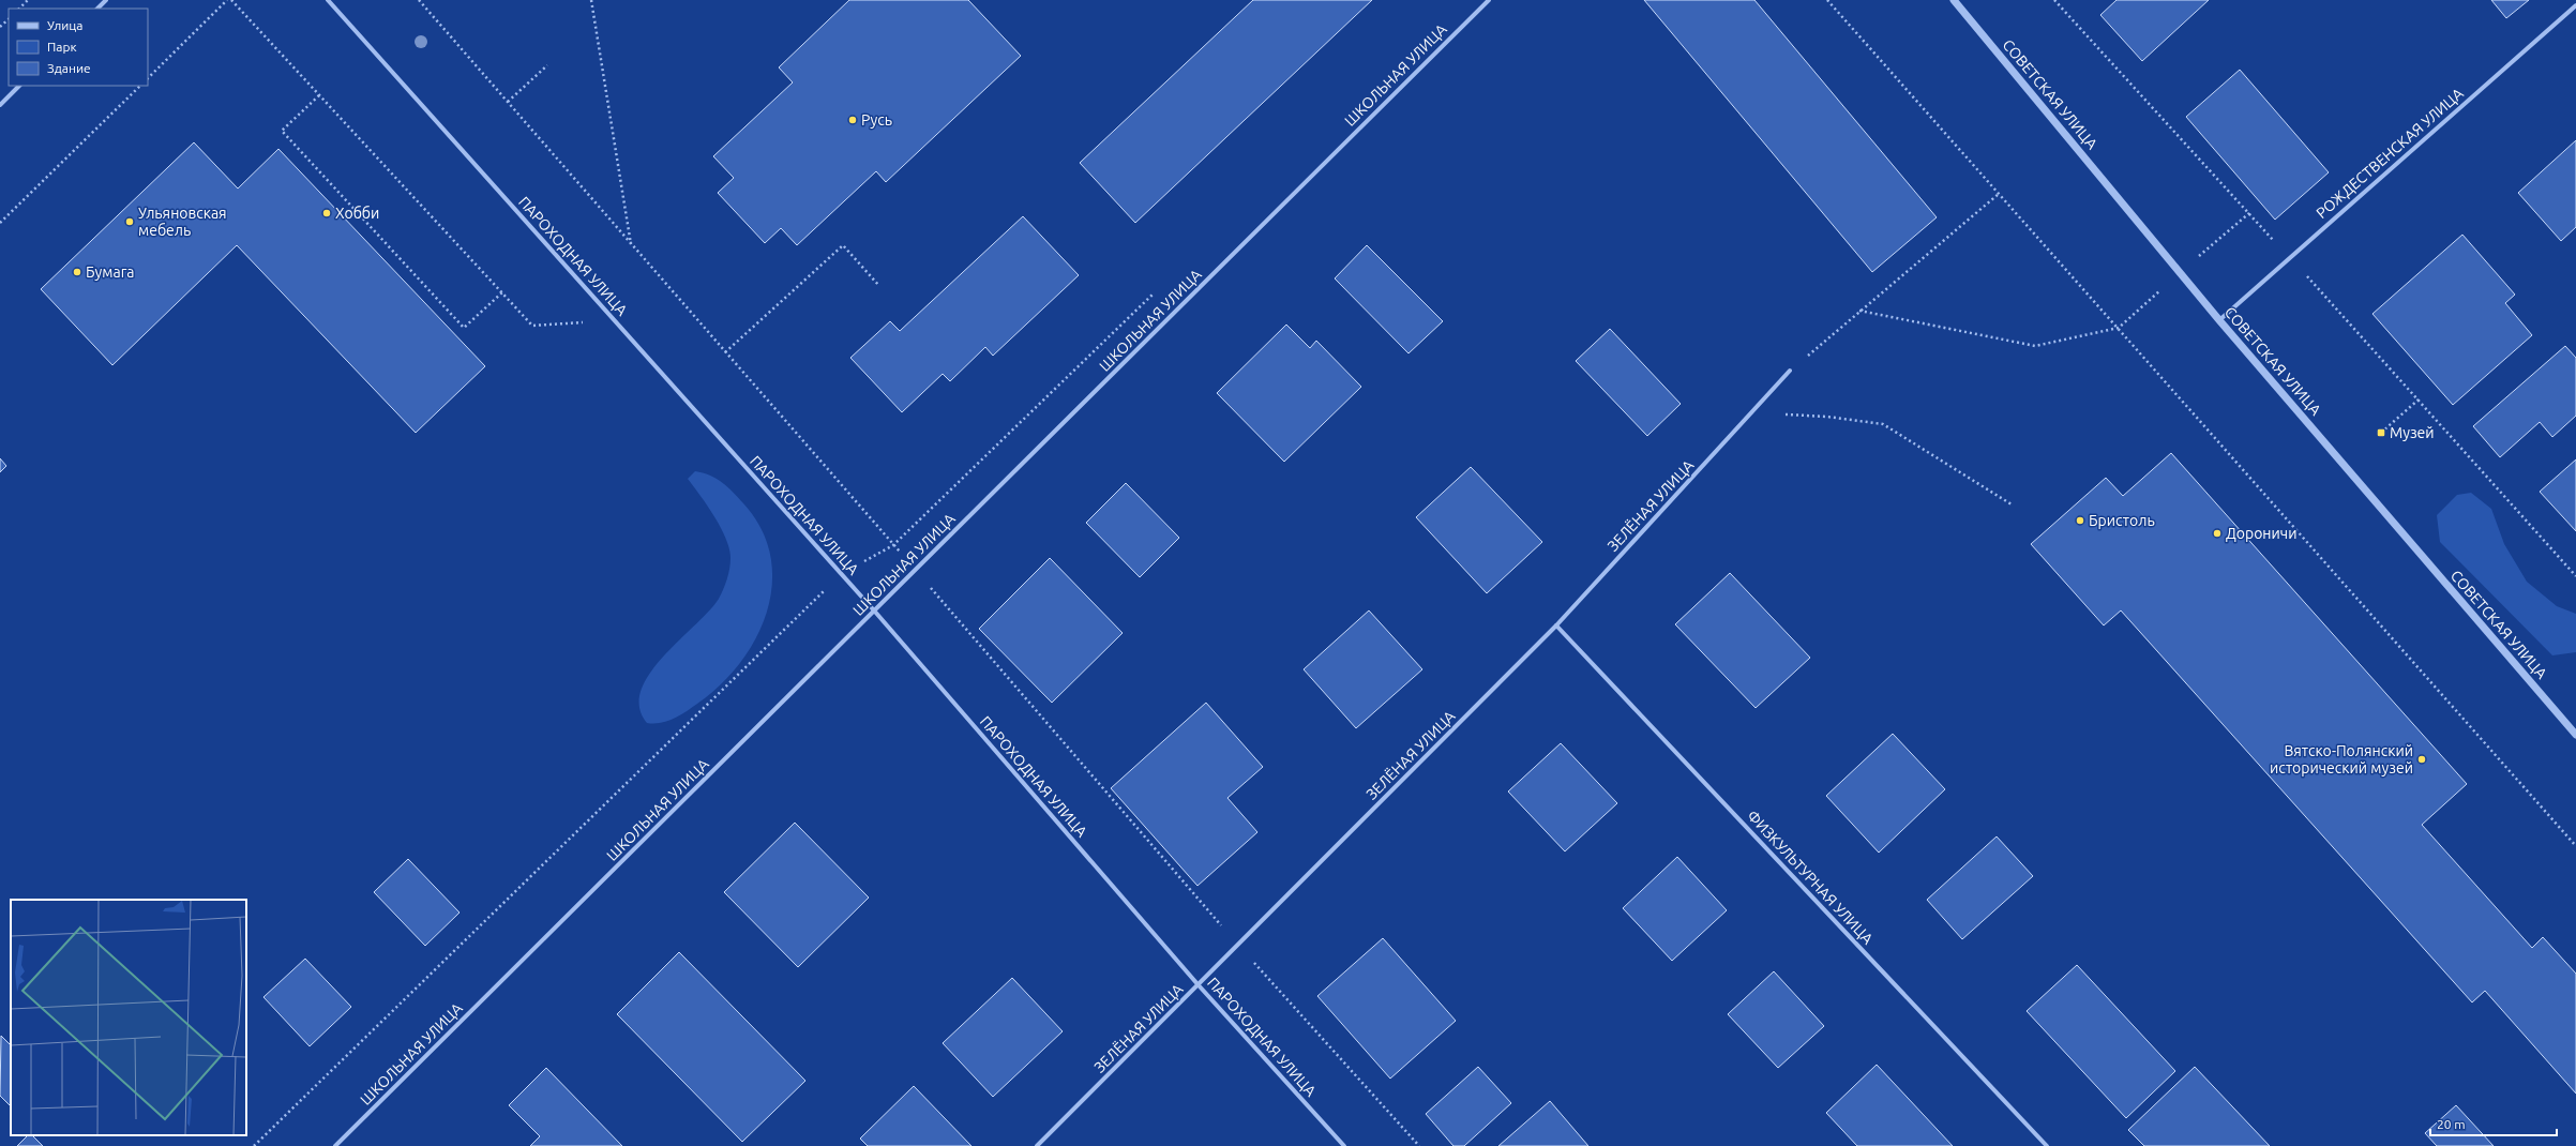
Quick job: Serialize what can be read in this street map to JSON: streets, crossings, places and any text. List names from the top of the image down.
{
  "streets": {
    "street": [
      "ШКОЛЬНАЯ УЛИЦА",
      "СОВЕТСКАЯ УЛИЦА",
      "РОЖДЕСТВЕНСКАЯ УЛИЦА",
      "ПАРОХОДНАЯ УЛИЦА",
      "ЗЕЛЁНАЯ УЛИЦА",
      "ФИЗКУЛЬТУРНАЯ УЛИЦА"
    ]
  },
  "crossings": [
    ["ШКОЛЬНАЯ УЛИЦА", "ПАРОХОДНАЯ УЛИЦА"],
    ["СОВЕТСКАЯ УЛИЦА", "РОЖДЕСТВЕНСКАЯ УЛИЦА"],
    ["ПАРОХОДНАЯ УЛИЦА", "ЗЕЛЁНАЯ УЛИЦА"],
    ["ЗЕЛЁНАЯ УЛИЦА", "ФИЗКУЛЬТУРНАЯ УЛИЦА"]
  ],
  "places": {
    "other": [
      "Русь",
      "Хобби",
      "Ульяновская мебель",
      "Бумага",
      "Бристоль",
      "Дороничи",
      "Вятско-Полянский исторический музей"
    ],
    "transit": ["Музей"]
  },
  "legend": ["Улица", "Парк", "Здание"],
  "scale_bar": "20 m"
}
